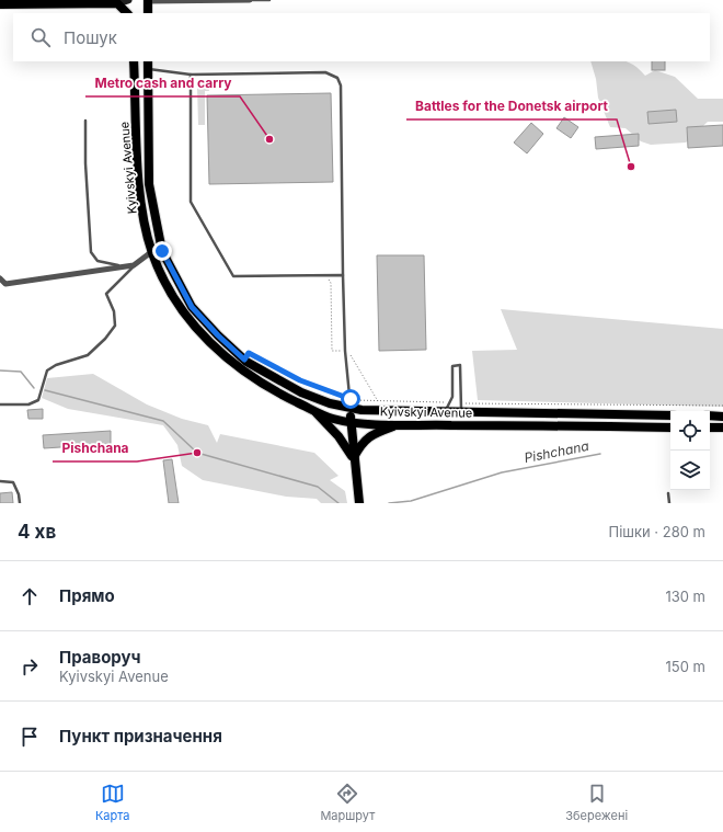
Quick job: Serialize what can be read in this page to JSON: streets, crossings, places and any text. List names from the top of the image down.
{
  "streets": {
    "main road": ["Kyivskyi Avenue"]
  },
  "water": ["Pishchana"],
  "places": ["Metro cash and carry", "Battles for the Donetsk airport", "Pishchana"],
  "page": {
    "search": "Пошук",
    "heading": ["4 хв", "Пішки · 280 m"],
    "list": [
      ["Прямо", "130 m"],
      ["Праворуч", "Kyivskyi Avenue", "150 m"],
      "Пункт призначення"
    ],
    "nav": ["Карта", "Маршрут", "Збережені"]
  }
}
